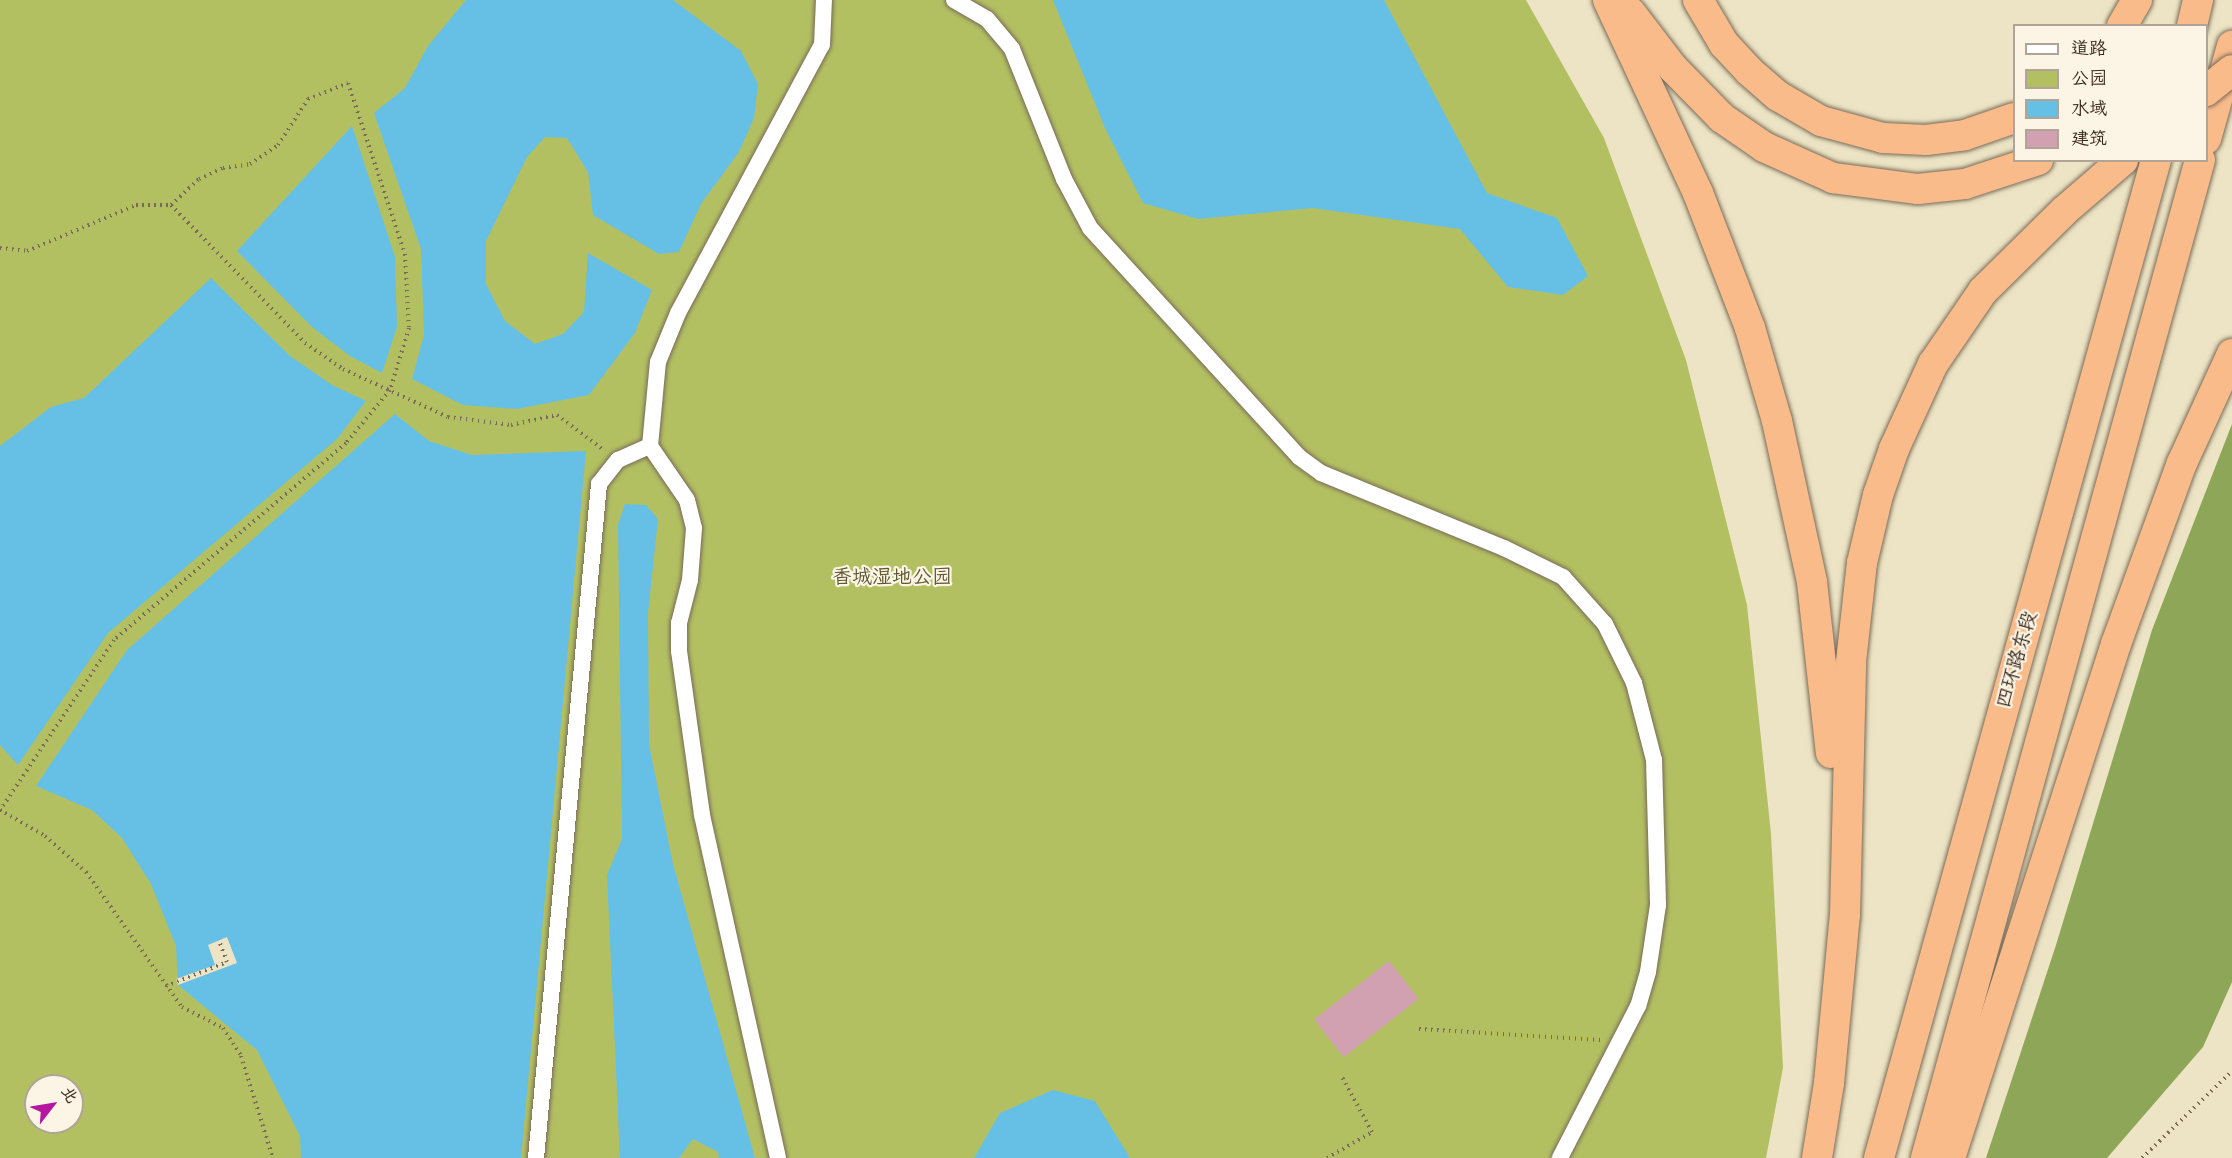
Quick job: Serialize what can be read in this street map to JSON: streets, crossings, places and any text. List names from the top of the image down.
{
  "streets": {
    "highway": ["四环路东段"]
  },
  "parks": ["香城湿地公园"],
  "legend": [
    "道路",
    "公园",
    "水域",
    "建筑"
  ],
  "north": "top right"
}
